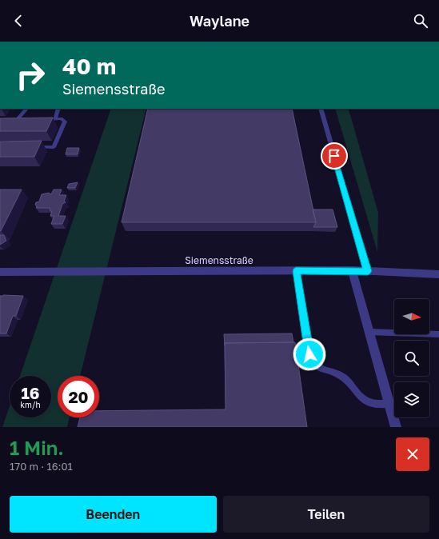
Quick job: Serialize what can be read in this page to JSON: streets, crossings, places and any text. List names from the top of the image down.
{
  "streets": {
    "street": ["Siemensstraße"]
  },
  "north": "right",
  "page": {
    "header": "Waylane",
    "turn": ["40 m", "Siemensstraße"],
    "speed": "16 km/h",
    "limit": "20",
    "heading": ["1 Min.", "170 m · 16:01"],
    "buttons": ["Beenden", "Teilen"]
  }
}
